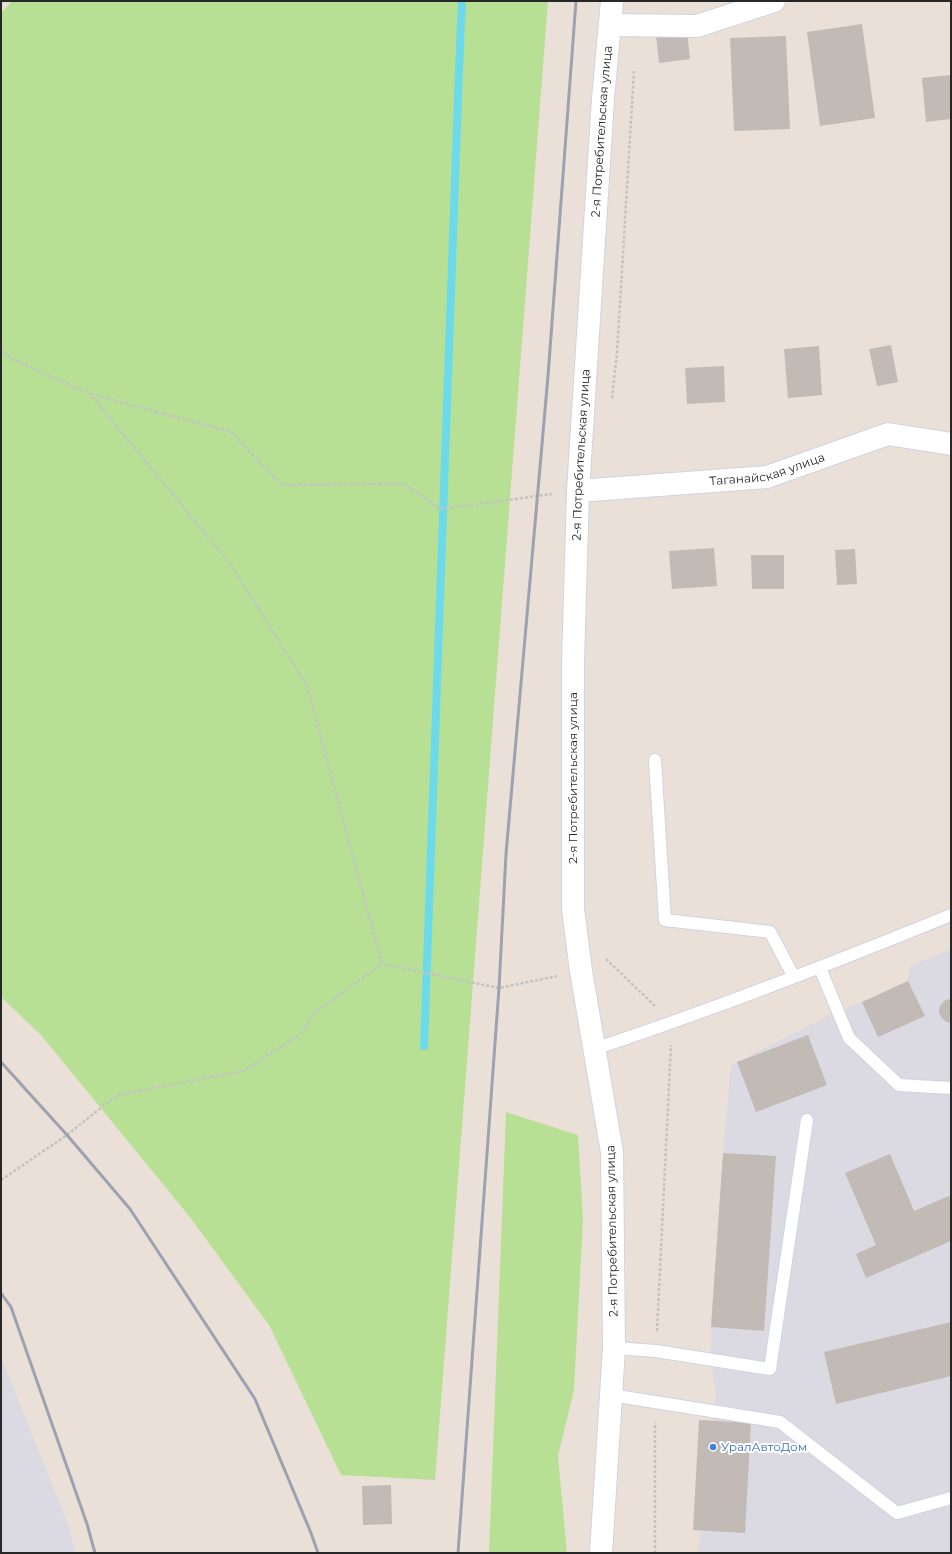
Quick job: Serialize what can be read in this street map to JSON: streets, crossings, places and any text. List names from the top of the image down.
{
  "streets": {
    "street": ["2-я Потребительская улица", "Таганайская улица"]
  },
  "crossings": [
    ["2-я Потребительская улица", "Таганайская улица"]
  ],
  "places": ["УралАвтоДом"]
}
